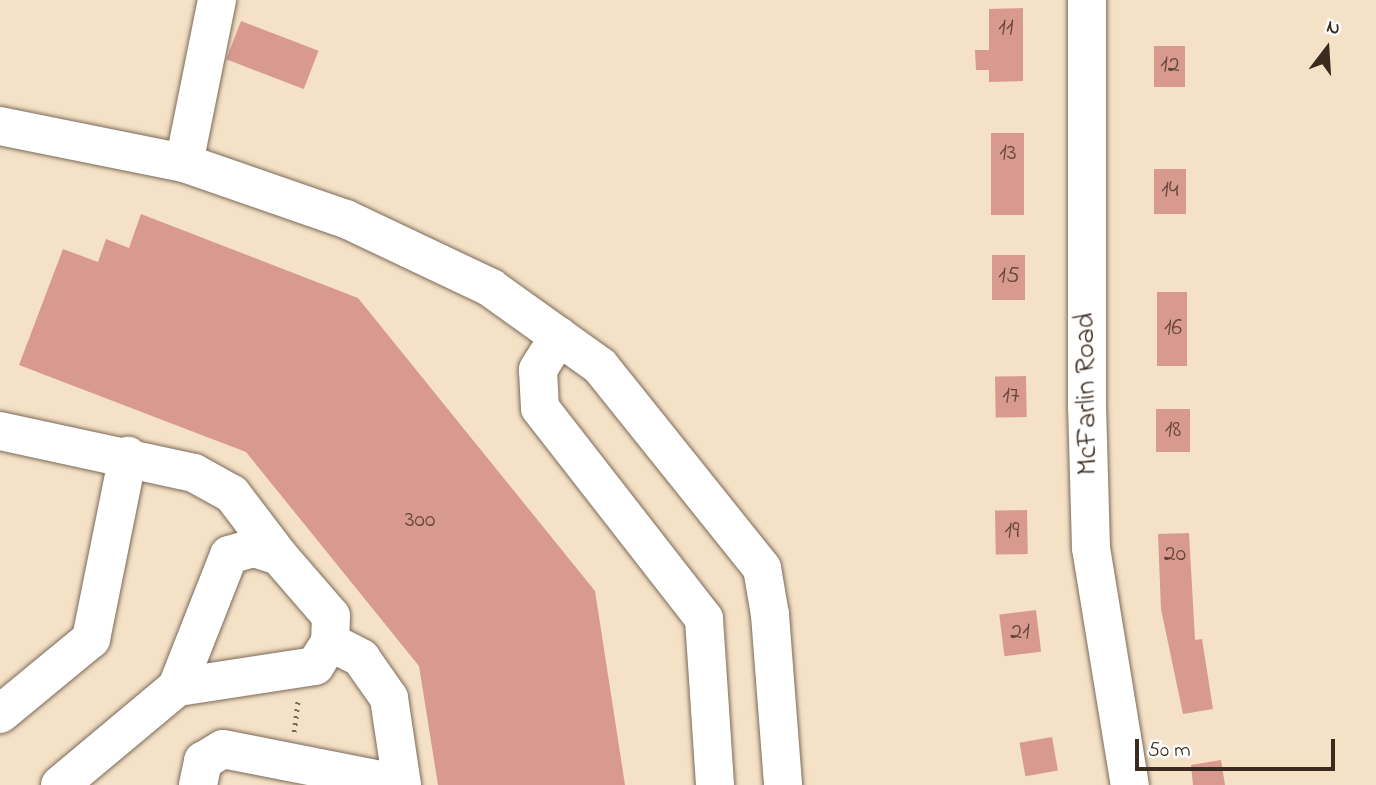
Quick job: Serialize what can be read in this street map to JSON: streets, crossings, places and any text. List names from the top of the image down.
{
  "streets": {
    "street": ["McFarlin Road"]
  },
  "house_numbers": [
    "11",
    "12",
    "13",
    "14",
    "15",
    "16",
    "17",
    "18",
    "300",
    "19",
    "20",
    "21"
  ],
  "scale_bar": "50 m",
  "north": "top"
}
